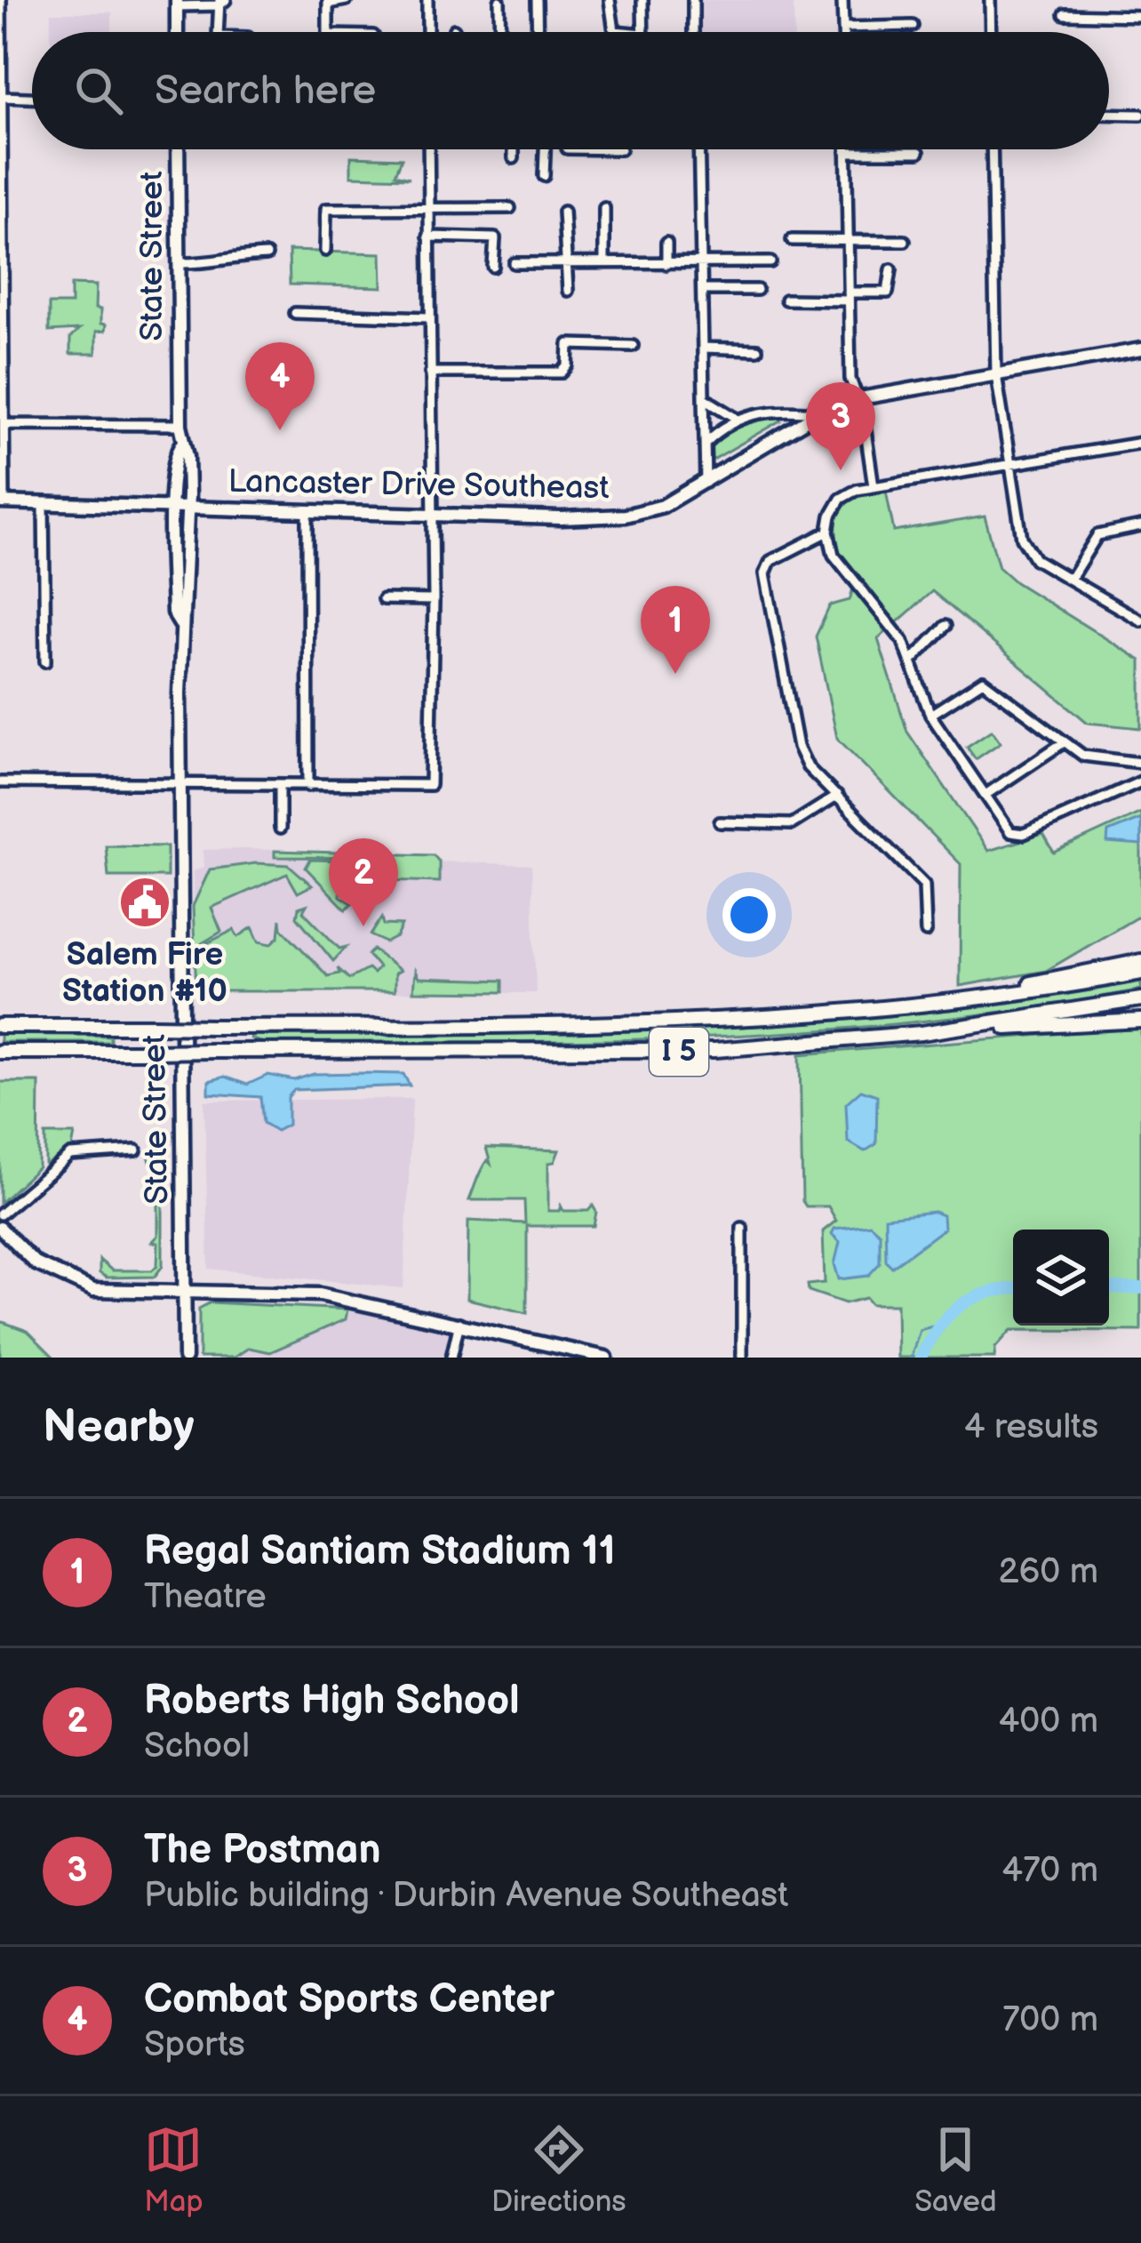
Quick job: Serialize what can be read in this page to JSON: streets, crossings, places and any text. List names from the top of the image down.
{
  "streets": {
    "highway": ["I 5"],
    "main road": ["State Street", "Lancaster Drive Southeast"]
  },
  "crossings": [
    ["State Street", "Lancaster Drive Southeast"]
  ],
  "places": {
    "public building": ["Salem Fire Station #10"]
  },
  "page": {
    "search": "Search here",
    "pins": [
      "4",
      "3",
      "1",
      "2"
    ],
    "heading": ["Nearby", "4 results"],
    "list": [
      {
        "mark": "1",
        "name": "Regal Santiam Stadium 11",
        "note": "Theatre",
        "value": "260 m"
      },
      {
        "mark": "2",
        "name": "Roberts High School",
        "note": "School",
        "value": "400 m"
      },
      {
        "mark": "3",
        "name": "The Postman",
        "note": "Public building · Durbin Avenue Southeast",
        "value": "470 m"
      },
      {
        "mark": "4",
        "name": "Combat Sports Center",
        "note": "Sports",
        "value": "700 m"
      }
    ],
    "nav": ["Map", "Directions", "Saved"]
  }
}
